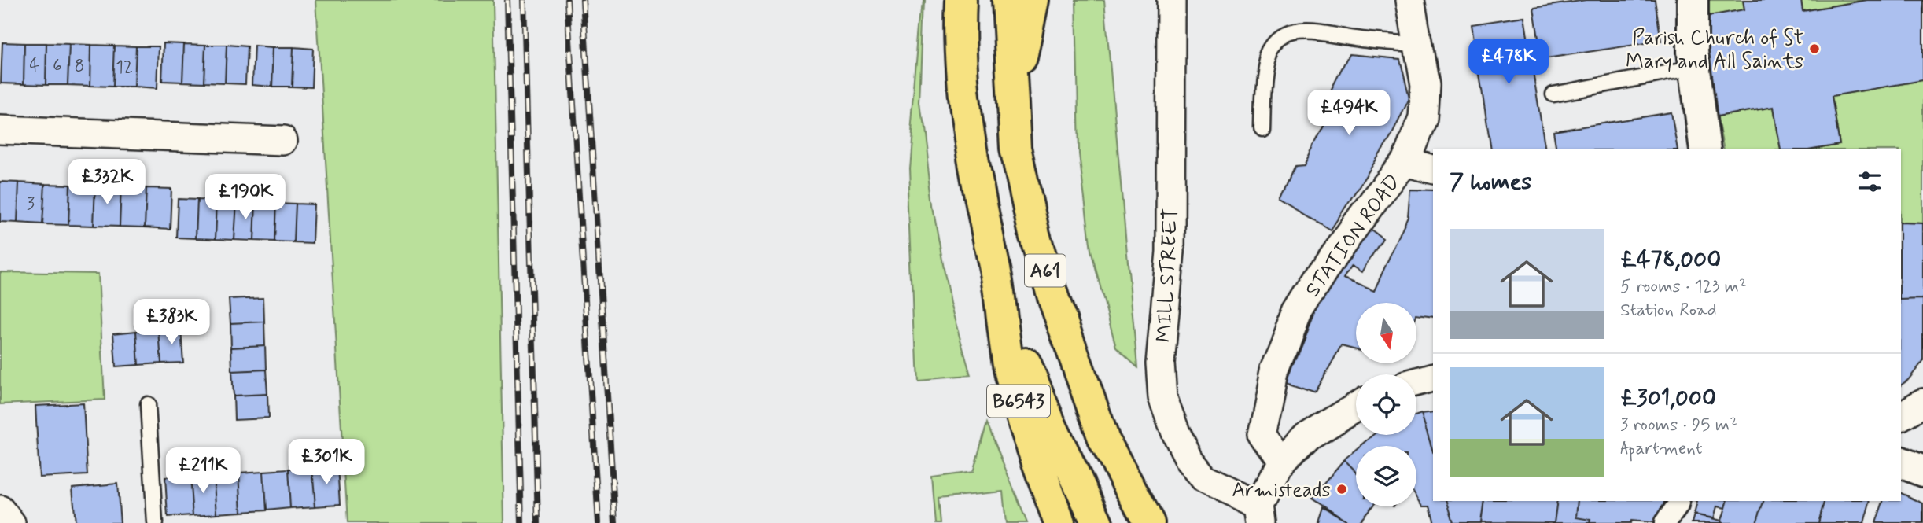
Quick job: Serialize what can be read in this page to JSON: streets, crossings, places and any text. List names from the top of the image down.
{
  "streets": {
    "highway": ["A61", "B6543"],
    "street": ["STATION ROAD", "MILL STREET"]
  },
  "crossings": [
    ["A61", "B6543"]
  ],
  "places": ["Parish Church of St Mary and All Saints", "Armisteads"],
  "house_numbers": [
    "4",
    "6",
    "8",
    "12",
    "3"
  ],
  "north": "bottom",
  "page": {
    "price": [
      "£478K",
      "£494K",
      "£332K",
      "£190K",
      "£383K",
      "£301K",
      "£211K"
    ],
    "heading": "7 homes",
    "list": [
      {
        "name": "£478,000",
        "note": "5 rooms · 123 m² · Station Road"
      },
      {
        "name": "£301,000",
        "note": "3 rooms · 95 m² · Apartment"
      }
    ]
  }
}
